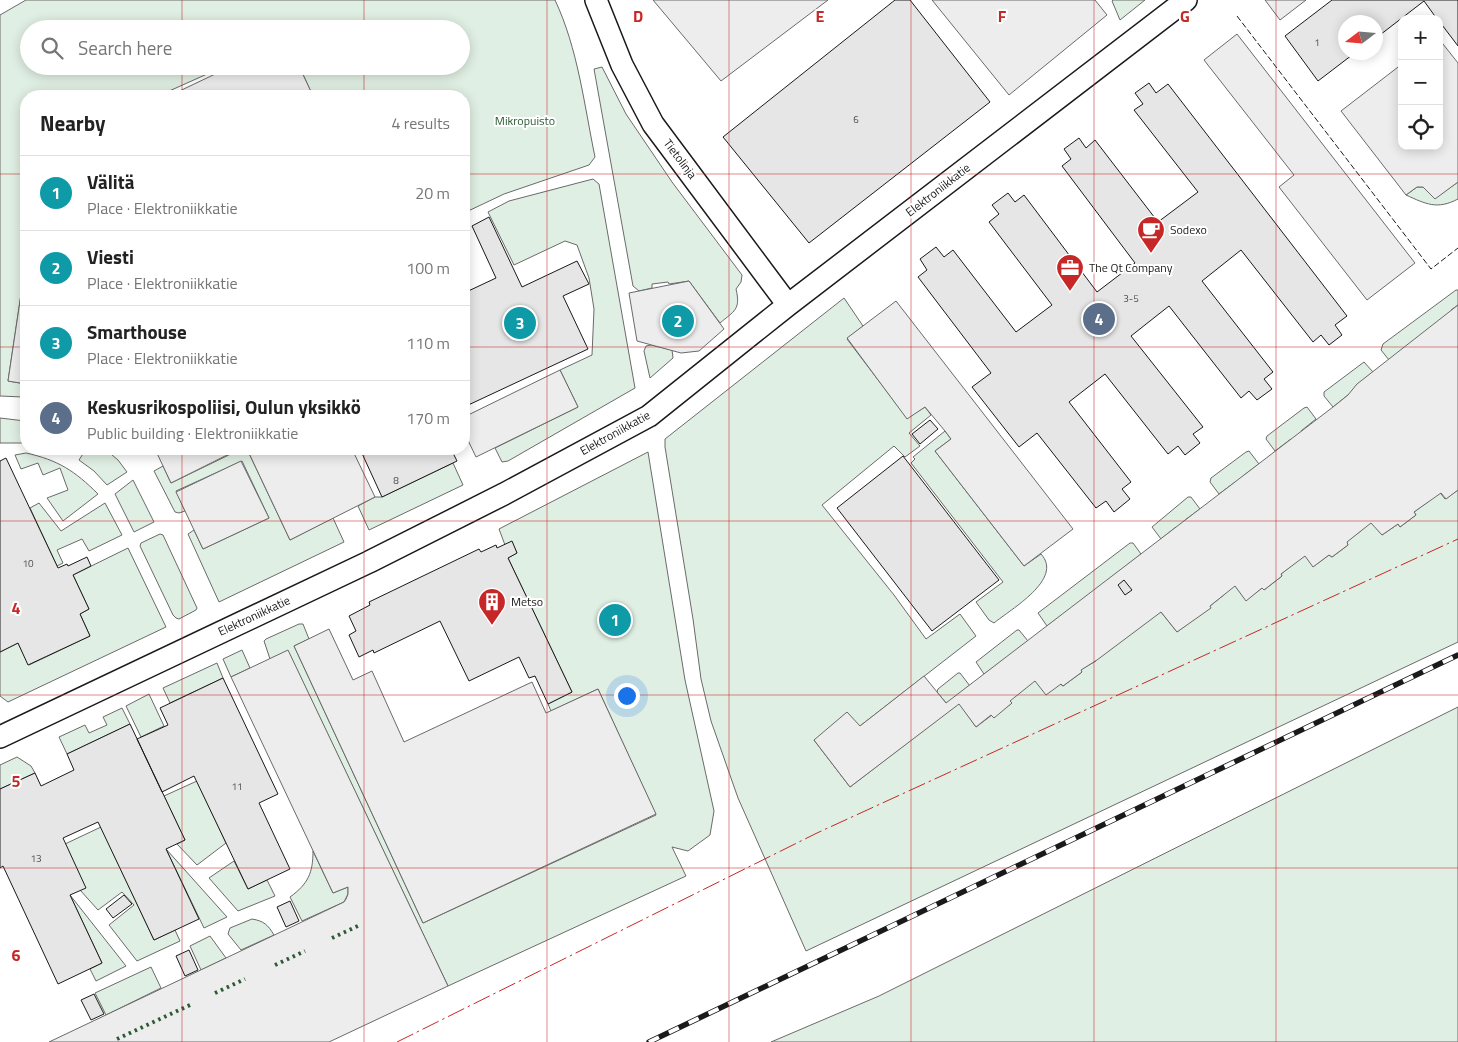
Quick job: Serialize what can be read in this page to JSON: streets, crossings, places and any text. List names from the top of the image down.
{
  "streets": {
    "street": ["Tietolinja", "Elektroniikkatie"]
  },
  "crossings": [
    ["Tietolinja", "Elektroniikkatie"]
  ],
  "parks": ["Mikropuisto"],
  "places": {
    "cafe": ["Sodexo"],
    "office": ["The Qt Company"],
    "building": ["Metso"]
  },
  "house_numbers": [
    "1",
    "6",
    "3-5",
    "8",
    "10",
    "11",
    "13"
  ],
  "north": "left",
  "page": {
    "map_buttons": ["+", "−"],
    "search": "Search here",
    "heading": ["Nearby", "4 results"],
    "list": [
      {
        "mark": "1",
        "name": "Välitä",
        "note": "Place · Elektroniikkatie",
        "value": "20 m"
      },
      {
        "mark": "2",
        "name": "Viesti",
        "note": "Place · Elektroniikkatie",
        "value": "100 m"
      },
      {
        "mark": "3",
        "name": "Smarthouse",
        "note": "Place · Elektroniikkatie",
        "value": "110 m"
      },
      {
        "mark": "4",
        "name": "Keskusrikospoliisi, Oulun yksikkö",
        "note": "Public building · Elektroniikkatie",
        "value": "170 m"
      }
    ],
    "pins": [
      "4",
      "2",
      "3",
      "1"
    ]
  },
  "grid": {
    "columns": [
      "D",
      "E",
      "F",
      "G"
    ],
    "rows": ["4", "5", "6"]
  }
}
